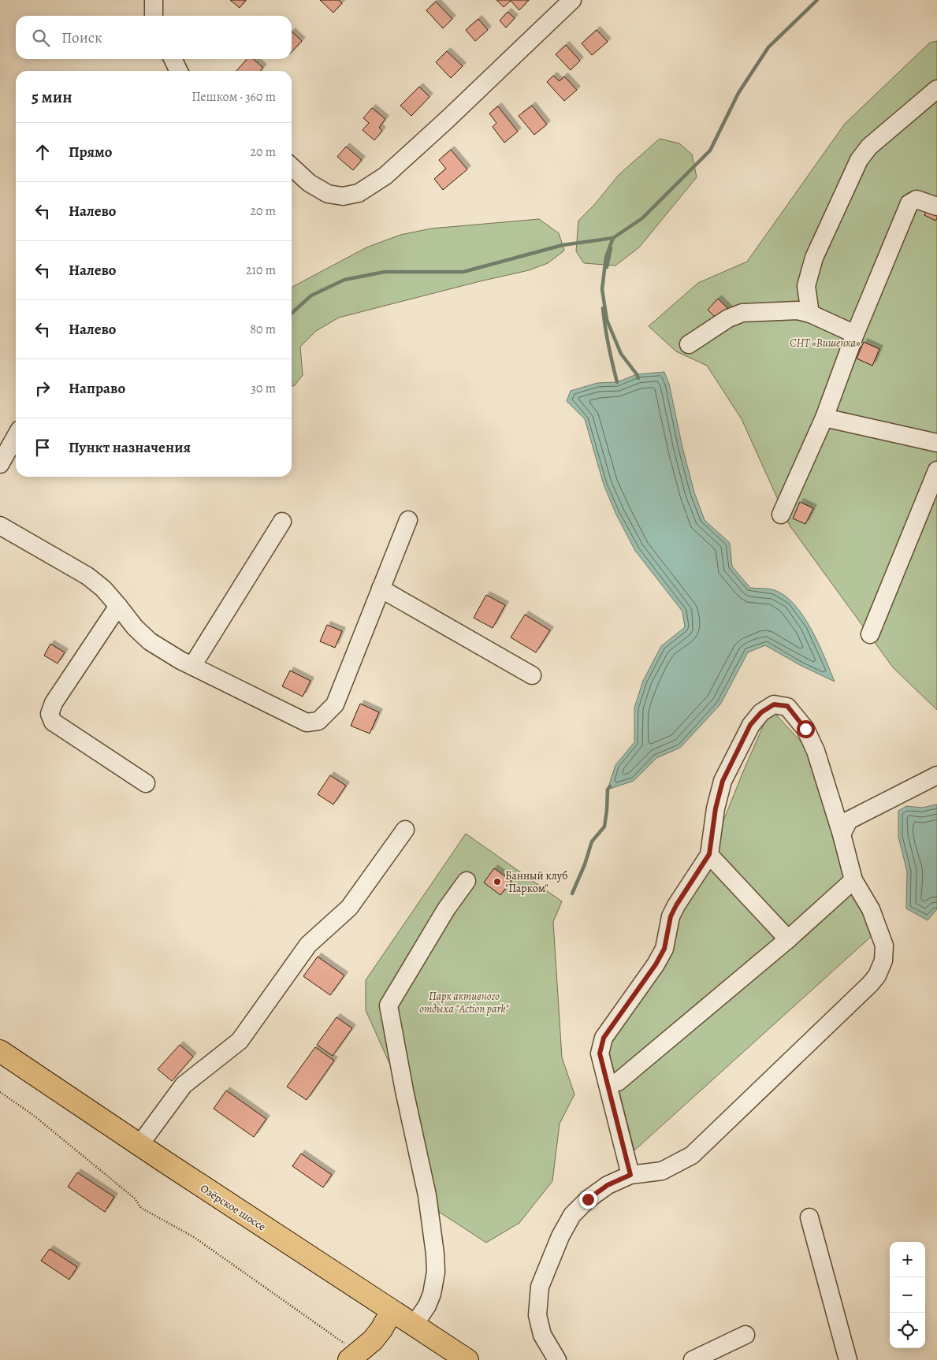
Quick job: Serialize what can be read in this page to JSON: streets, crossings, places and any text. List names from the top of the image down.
{
  "streets": {
    "main road": ["Озёрское шоссе"]
  },
  "parks": ["СНТ «Вишенка»", "Парк активного отдыха \"Action park\""],
  "places": ["Банный клуб \"Парком\""],
  "page": {
    "search": "Поиск",
    "heading": ["5 мин", "Пешком · 360 m"],
    "list": [
      ["Прямо", "20 m"],
      ["Налево", "20 m"],
      ["Налево", "210 m"],
      ["Налево", "80 m"],
      ["Направо", "30 m"],
      "Пункт назначения"
    ],
    "map_buttons": ["+", "−"]
  }
}
